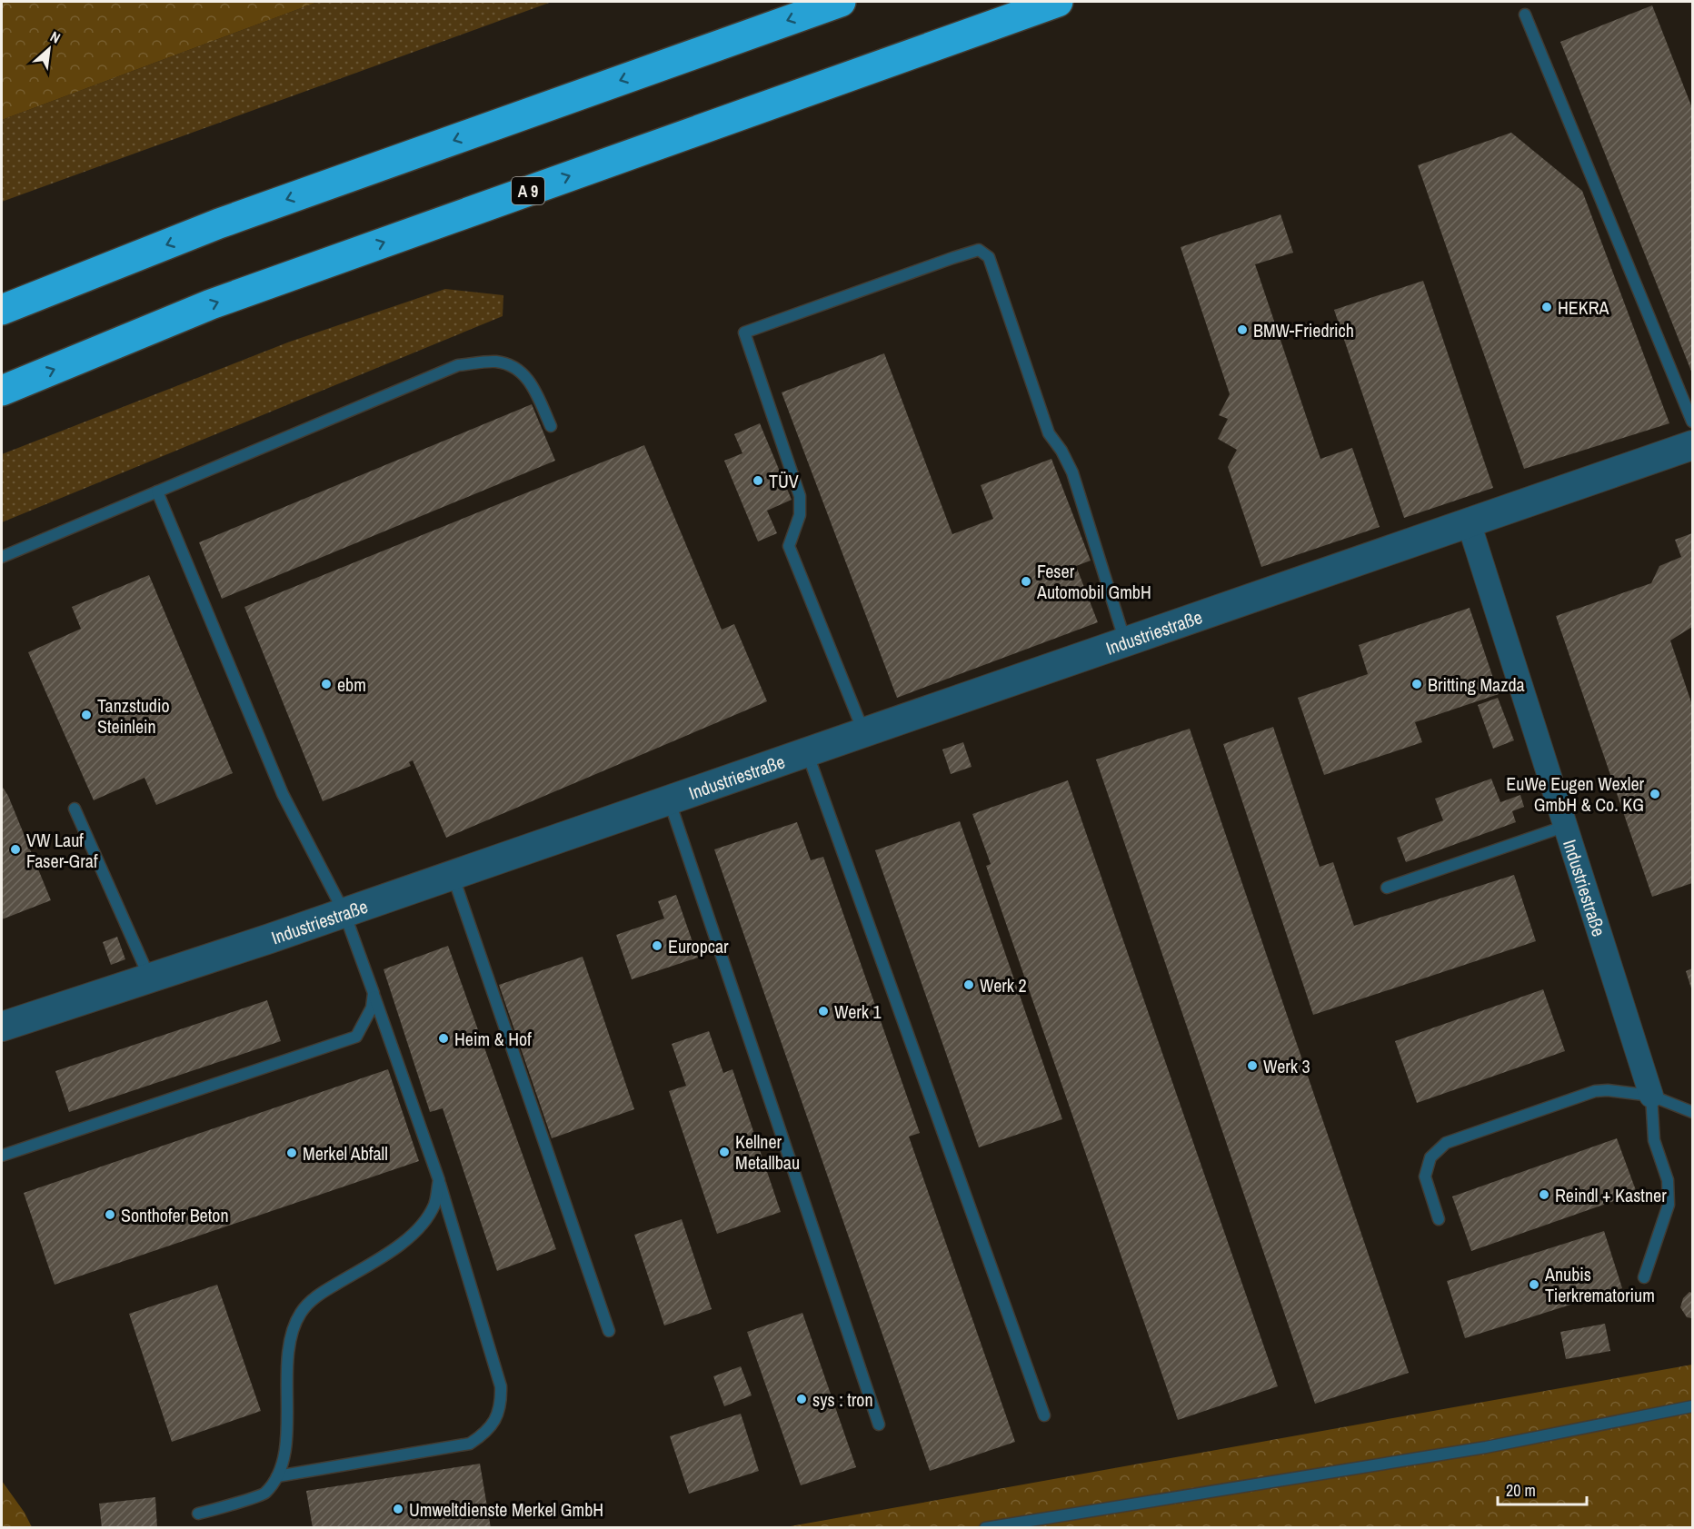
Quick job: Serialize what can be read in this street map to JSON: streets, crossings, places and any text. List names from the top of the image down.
{
  "streets": {
    "highway": ["A 9"],
    "street": ["Industriestraße"]
  },
  "places": [
    "HEKRA",
    "BMW-Friedrich",
    "TÜV",
    "Feser Automobil GmbH",
    "ebm",
    "Britting Mazda",
    "Tanzstudio Steinlein",
    "EuWe Eugen Wexler GmbH & Co. KG",
    "VW Lauf Faser-Graf",
    "Europcar",
    "Werk 2",
    "Werk 1",
    "Heim & Hof",
    "Werk 3",
    "Kellner Metallbau",
    "Merkel Abfall",
    "Reindl + Kastner",
    "Sonthofer Beton",
    "Anubis Tierkrematorium",
    "sys : tron",
    "Umweltdienste Merkel GmbH"
  ],
  "scale_bar": "20 m",
  "north": "top right"
}
